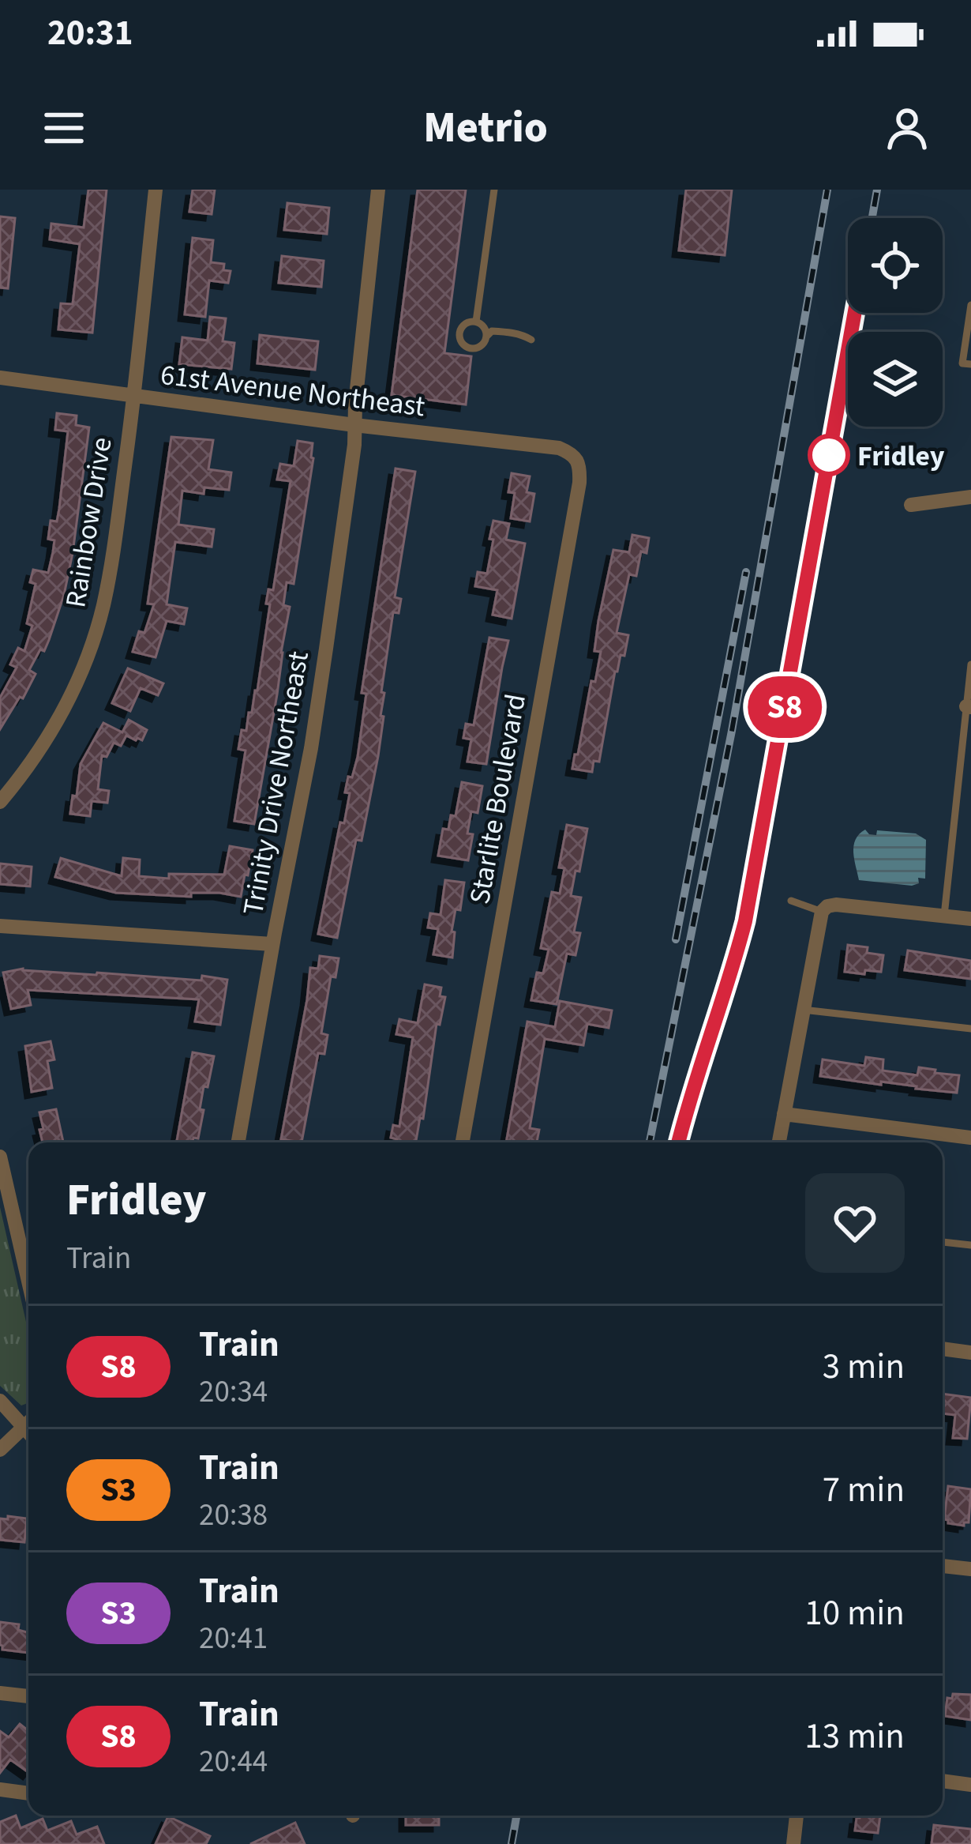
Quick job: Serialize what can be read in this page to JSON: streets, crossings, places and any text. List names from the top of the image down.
{
  "streets": {
    "street": [
      "61st Avenue Northeast",
      "Rainbow Drive",
      "Trinity Drive Northeast",
      "Starlite Boulevard"
    ]
  },
  "crossings": [
    ["61st Avenue Northeast", "Rainbow Drive"],
    ["61st Avenue Northeast", "Trinity Drive Northeast"],
    ["61st Avenue Northeast", "Starlite Boulevard"]
  ],
  "places": ["Fridley"],
  "page": {
    "status": "20:31",
    "header": "Metrio",
    "on_map": "S8",
    "heading": ["Fridley", "Train"],
    "list": [
      {
        "mark": "S8",
        "name": "Train",
        "note": "20:34",
        "value": "3 min"
      },
      {
        "mark": "S3",
        "name": "Train",
        "note": "20:38",
        "value": "7 min"
      },
      {
        "mark": "S3",
        "name": "Train",
        "note": "20:41",
        "value": "10 min"
      },
      {
        "mark": "S8",
        "name": "Train",
        "note": "20:44",
        "value": "13 min"
      }
    ]
  }
}
